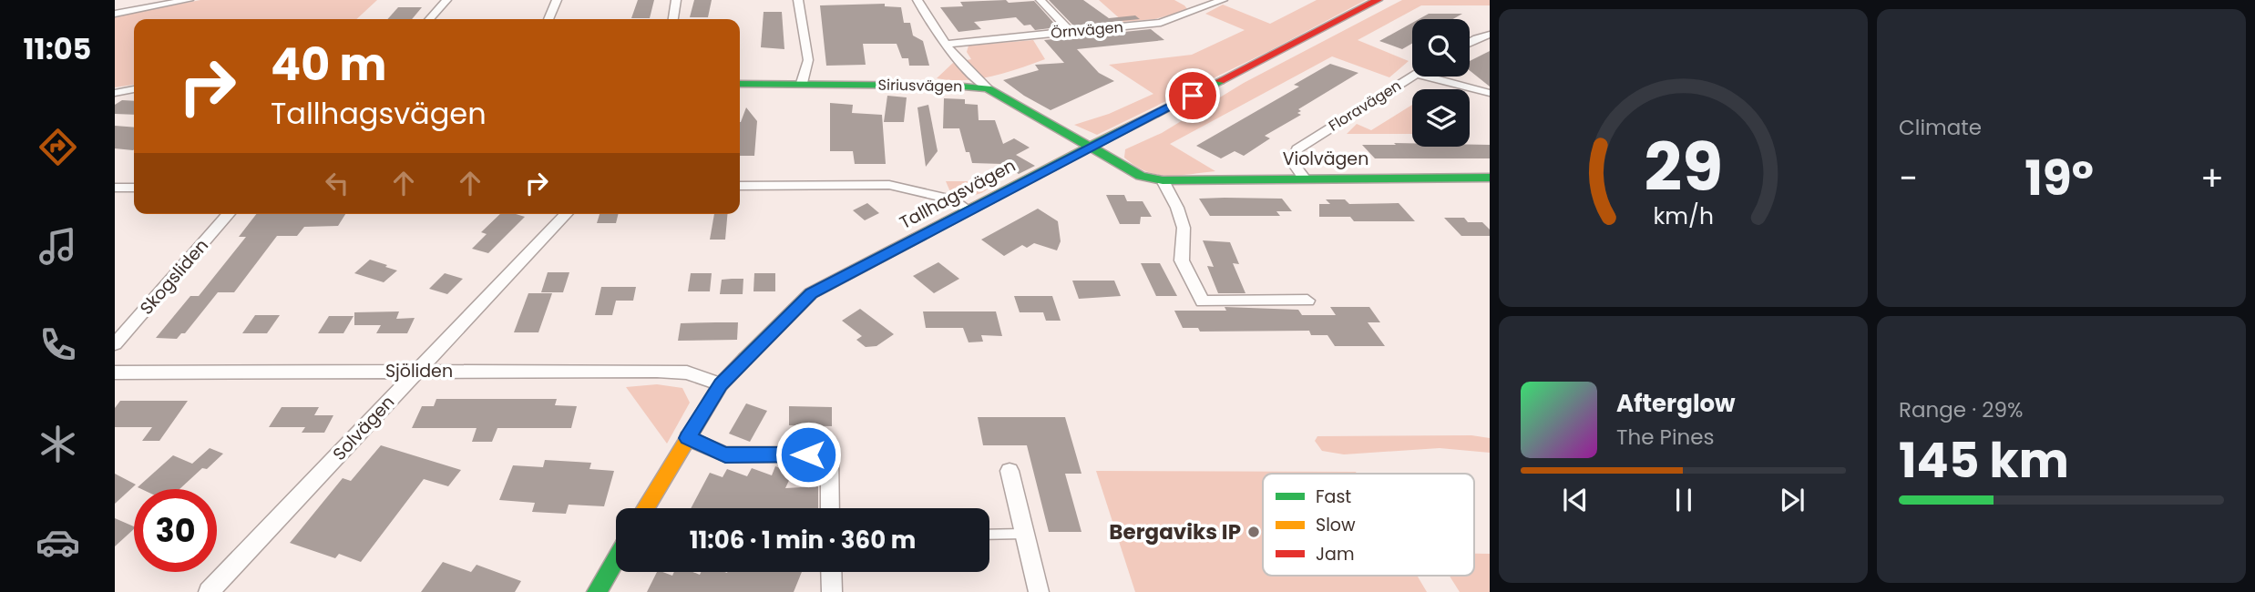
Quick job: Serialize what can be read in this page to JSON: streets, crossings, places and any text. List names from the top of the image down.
{
  "streets": {
    "main road": ["Siriusvägen", "Violvägen", "Tallhagsvägen"],
    "street": [
      "Örnvägen",
      "Floravägen",
      "Skogsliden",
      "Sjöliden",
      "Solvägen"
    ]
  },
  "crossings": [
    ["Siriusvägen", "Violvägen"],
    ["Siriusvägen", "Tallhagsvägen"],
    ["Floravägen", "Violvägen"],
    ["Violvägen", "Tallhagsvägen"],
    ["Tallhagsvägen", "Sjöliden"],
    ["Sjöliden", "Solvägen"]
  ],
  "places": ["Bergaviks IP"],
  "legend": ["Fast", "Slow", "Jam"],
  "page": {
    "tabs": "11:05",
    "tile": [
      "Climate",
      ["Range · 29%", "145 km"]
    ],
    "turn": ["40 m", "Tallhagsvägen"],
    "heat": ["−", "19°", "+"],
    "song": ["Afterglow", "The Pines"],
    "limit": "30",
    "trip": "11:06 · 1 min · 360 m",
    "gauge": ["29", "km/h"]
  }
}
